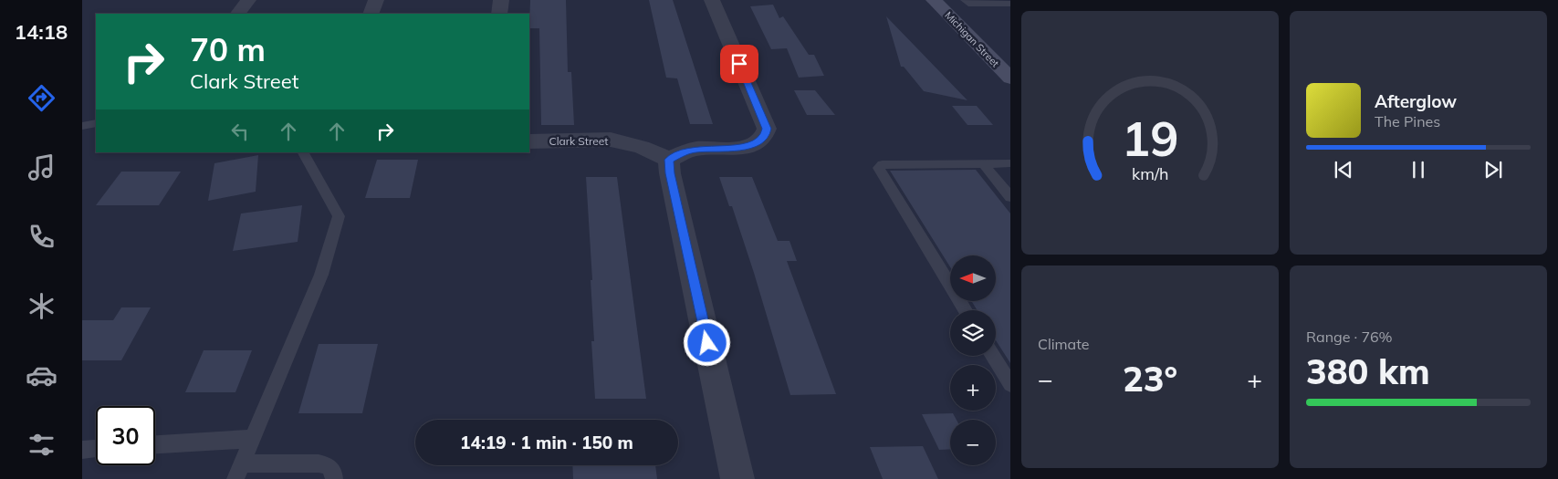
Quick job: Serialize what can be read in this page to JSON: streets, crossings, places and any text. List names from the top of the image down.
{
  "streets": {
    "street": ["Michigan Street", "Clark Street"]
  },
  "north": "left",
  "page": {
    "tabs": "14:18",
    "turn": ["70 m", "Clark Street"],
    "song": ["Afterglow", "The Pines"],
    "map_buttons": ["+", "−"],
    "tile": [
      "Climate",
      ["Range · 76%", "380 km"]
    ],
    "heat": ["−", "23°", "+"],
    "limit": "30",
    "trip": "14:19 · 1 min · 150 m",
    "gauge": ["19", "km/h"]
  }
}
